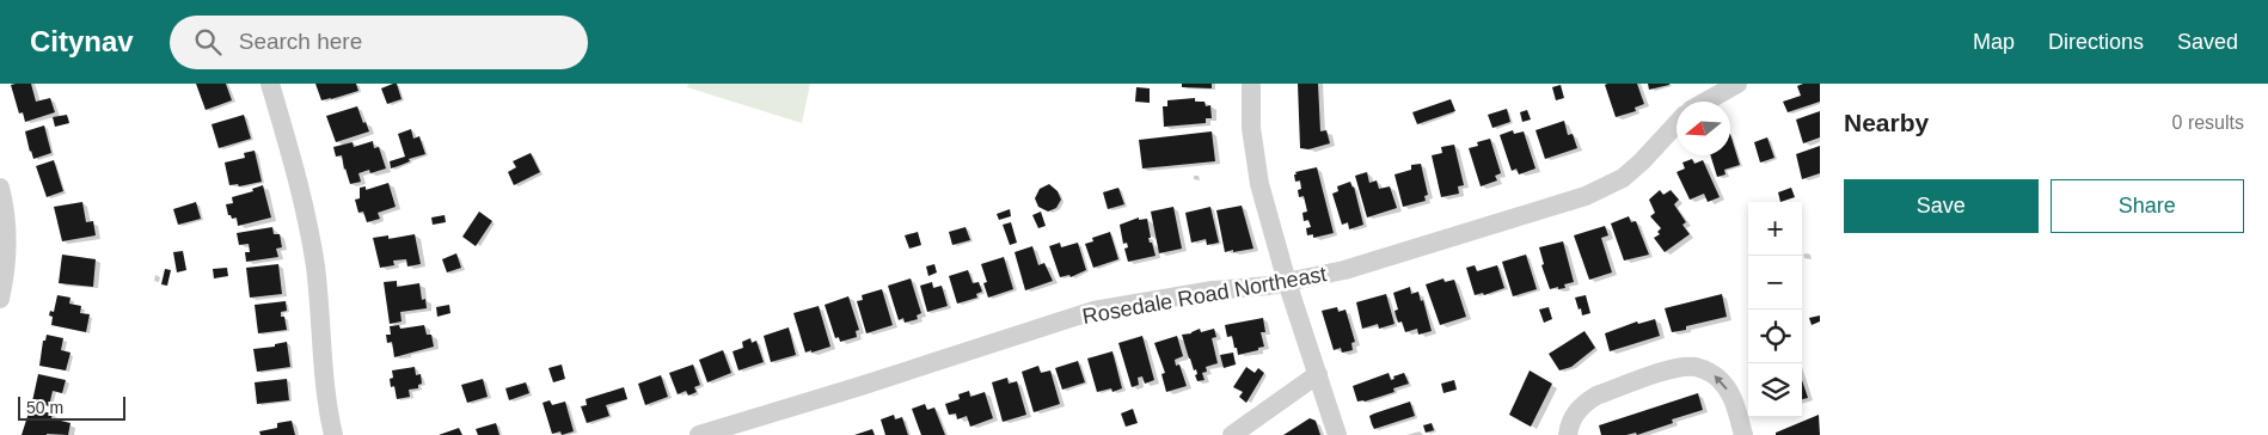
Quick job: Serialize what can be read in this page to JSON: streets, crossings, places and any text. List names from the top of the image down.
{
  "streets": {
    "street": ["Rosedale Road Northeast"]
  },
  "scale_bar": "50 m",
  "north": "left",
  "page": {
    "header": "Citynav",
    "search": "Search here",
    "nav": ["Map", "Directions", "Saved"],
    "heading": ["Nearby", "0 results"],
    "buttons": ["Save", "Share"],
    "map_buttons": ["+", "−"],
    "scale": "50 m"
  }
}
